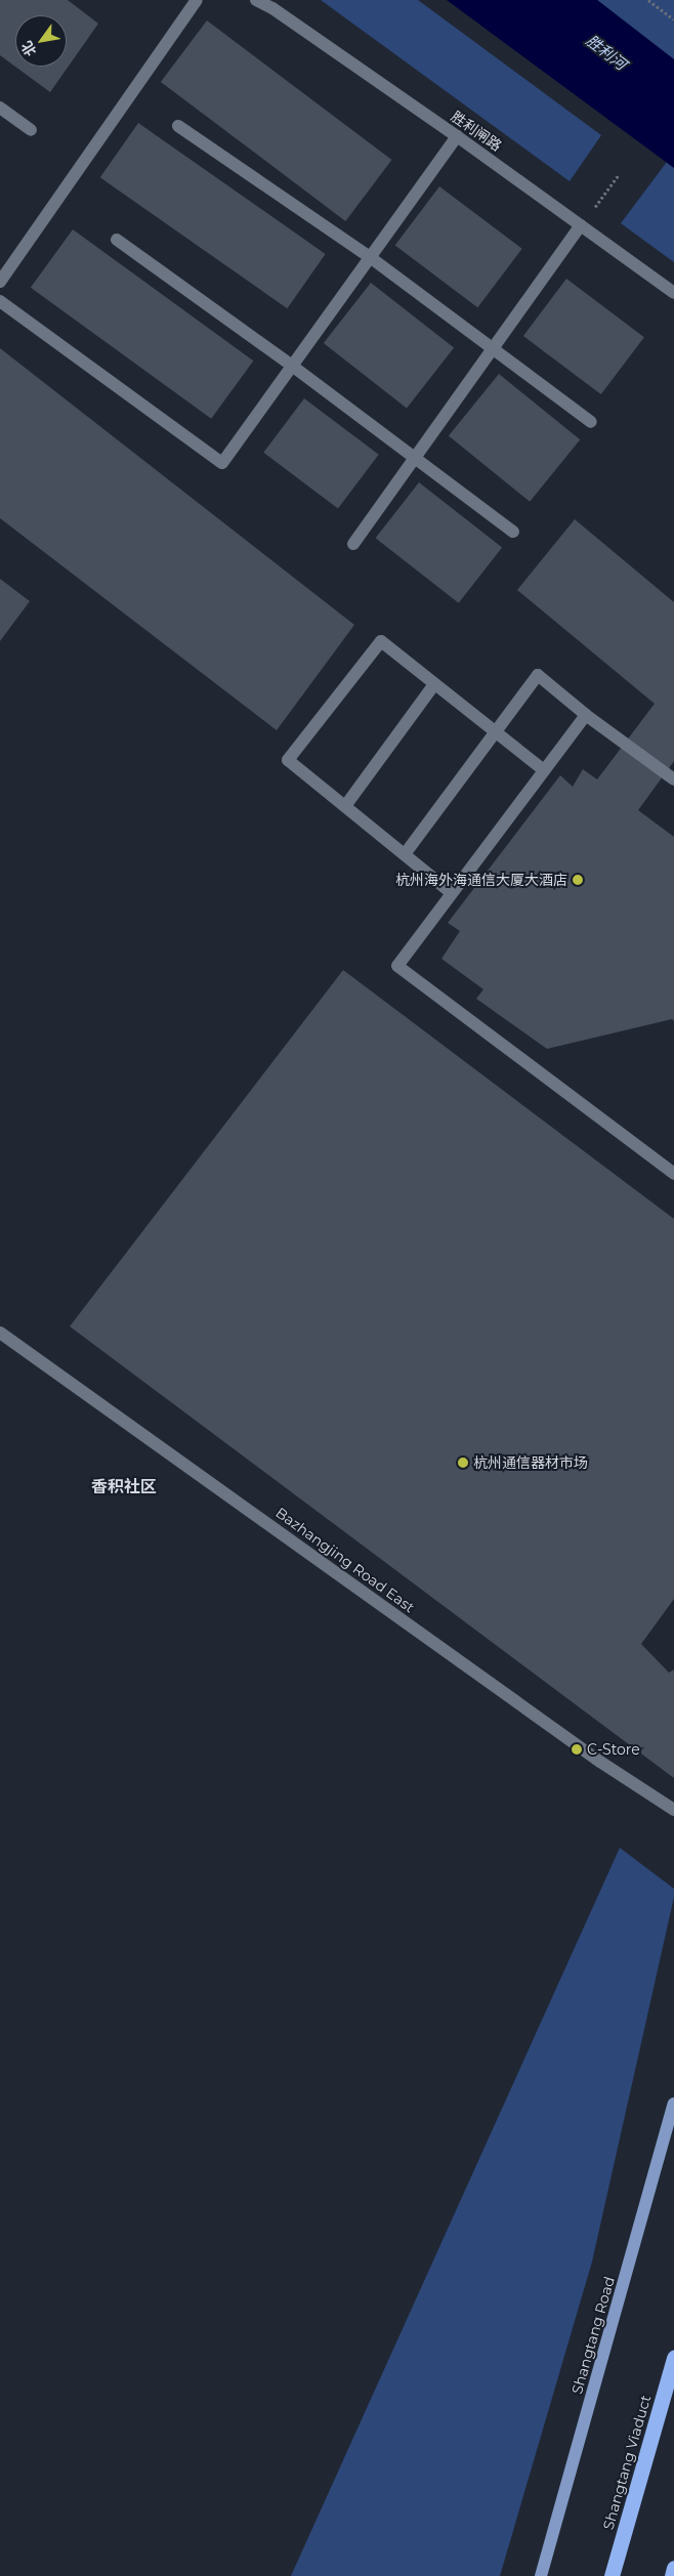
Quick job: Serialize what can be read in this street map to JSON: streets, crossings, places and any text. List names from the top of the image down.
{
  "streets": {
    "highway": ["Shangtang Viaduct"],
    "main road": ["Shangtang Road"],
    "street": ["胜利闸路", "Bazhangjing Road East"]
  },
  "districts": ["香积社区"],
  "water": ["胜利河"],
  "places": ["杭州海外海通信大厦大酒店", "杭州通信器材市场", "C-Store"],
  "north": "bottom left"
}
